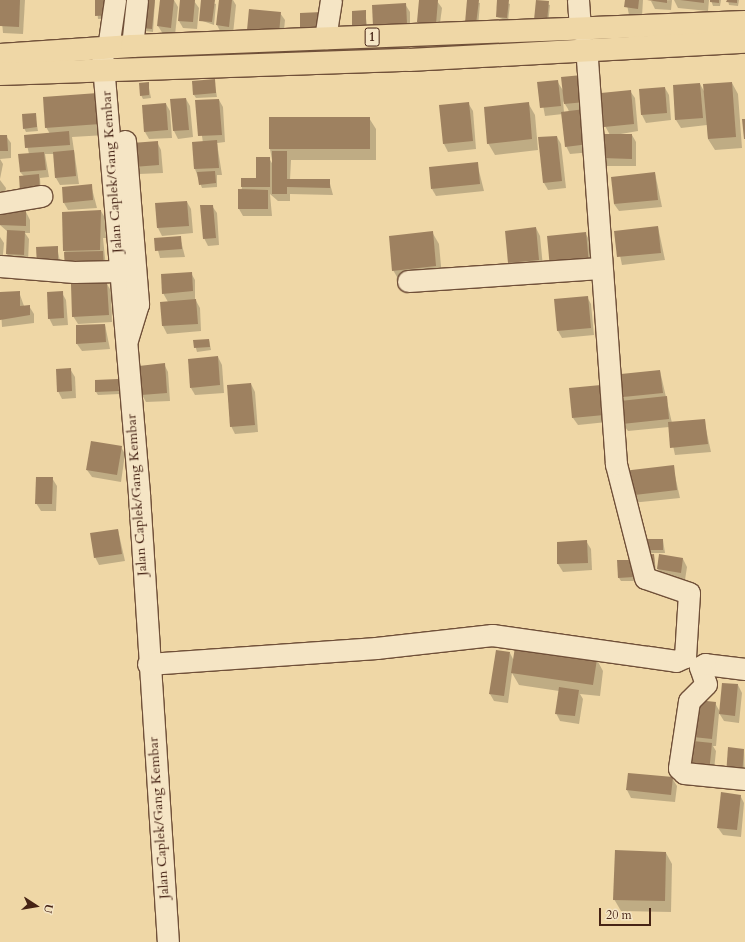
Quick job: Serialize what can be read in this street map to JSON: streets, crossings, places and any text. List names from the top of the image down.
{
  "streets": {
    "highway": ["1"],
    "street": ["Jalan Caplek/Gang Kembar"]
  },
  "crossings": [
    ["1", "Jalan Caplek/Gang Kembar"]
  ],
  "scale_bar": "20 m",
  "north": "right"
}
